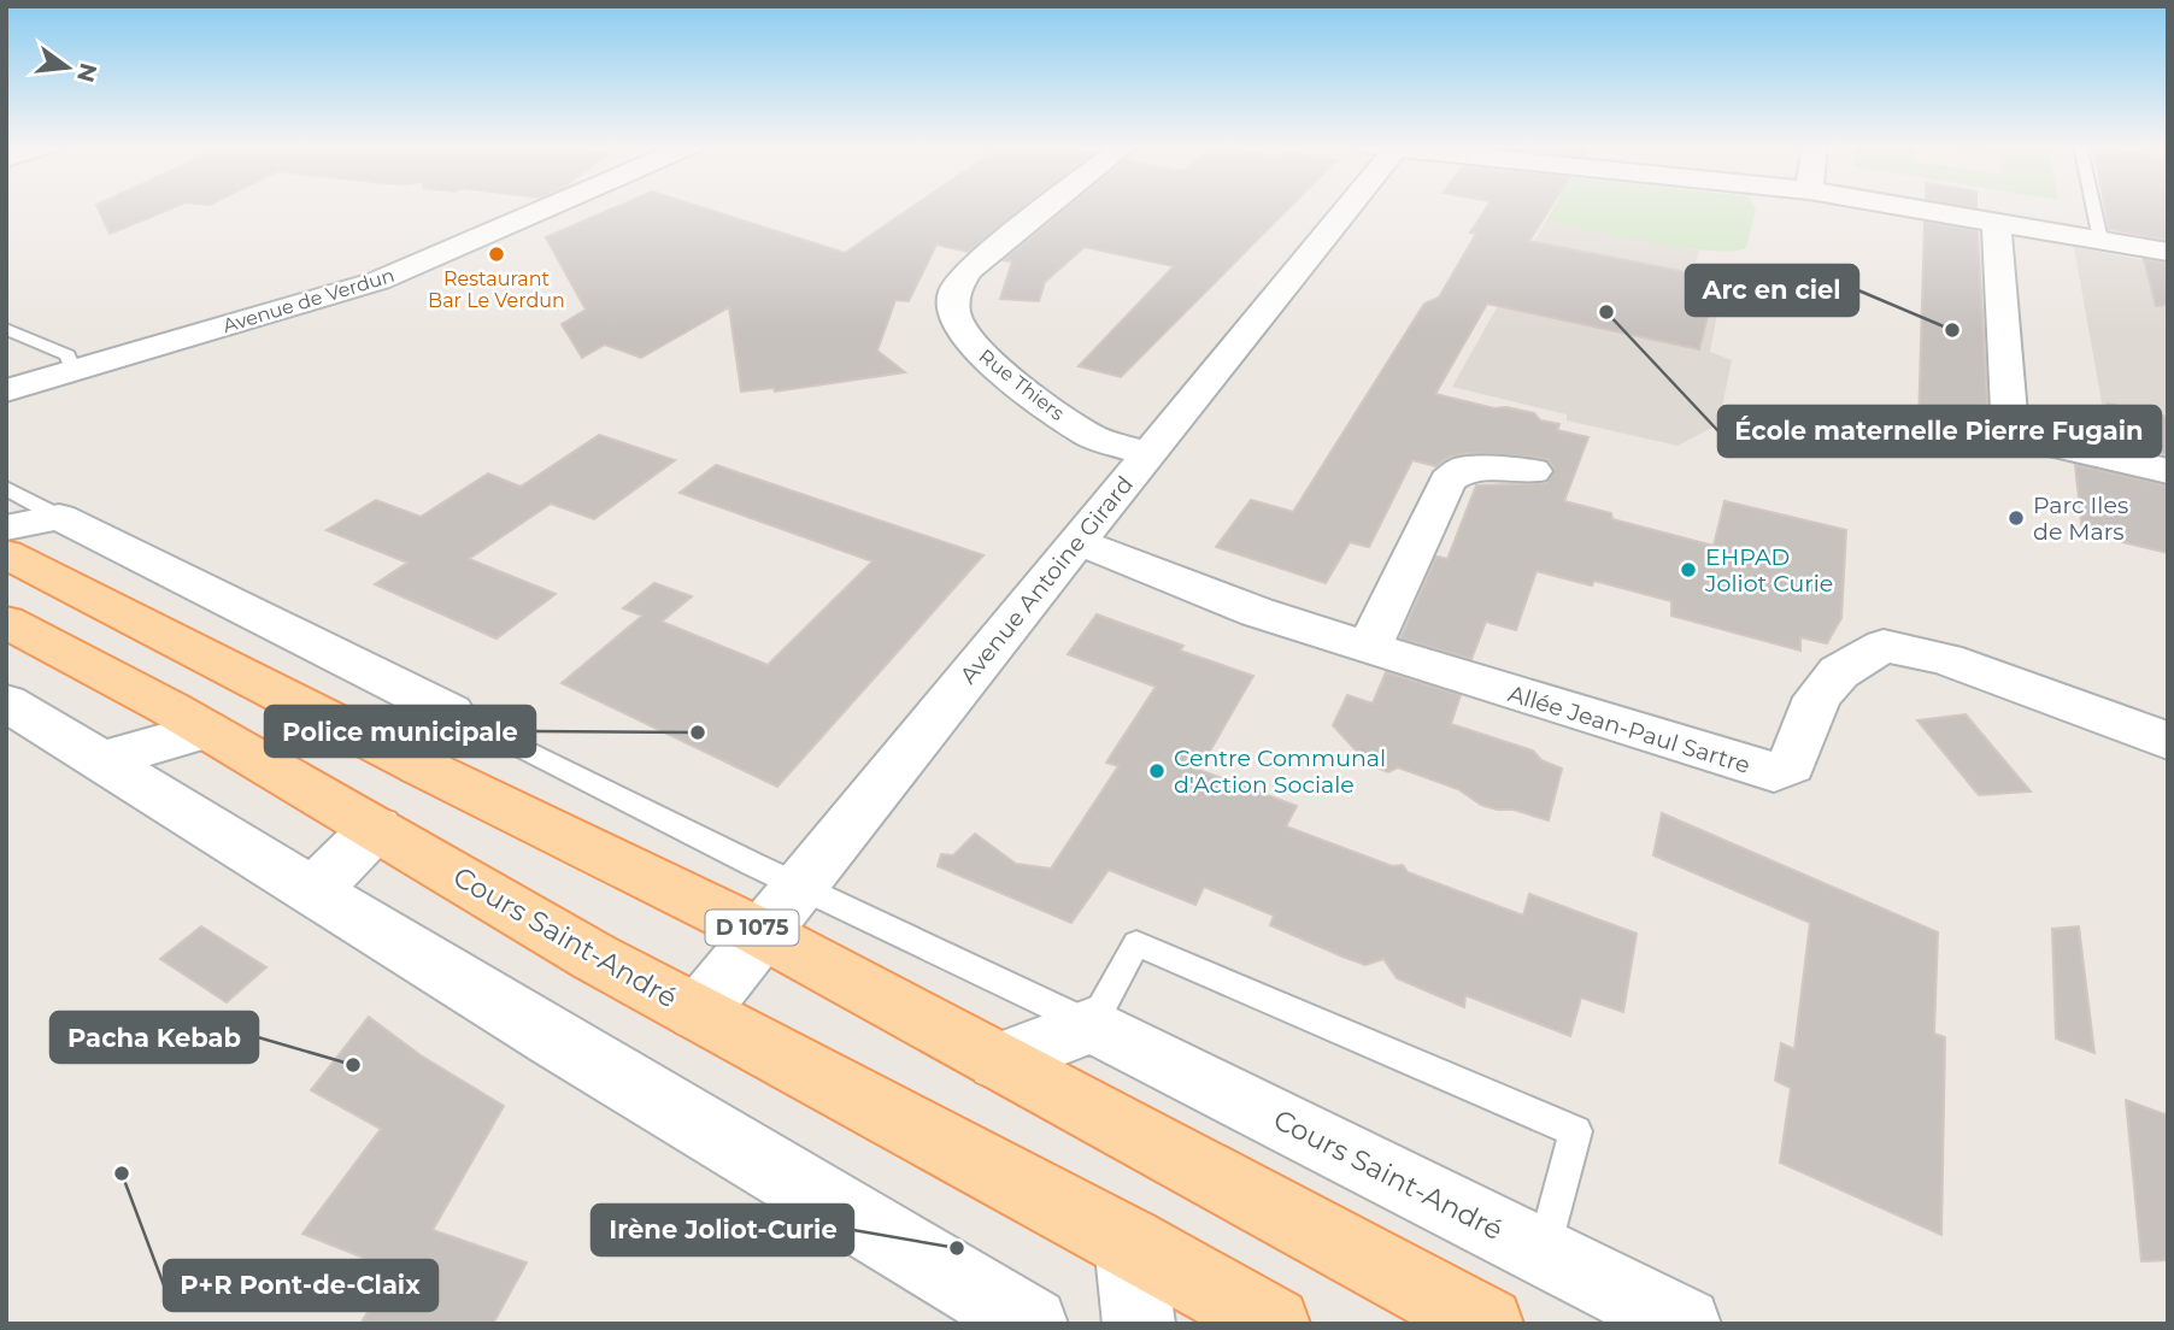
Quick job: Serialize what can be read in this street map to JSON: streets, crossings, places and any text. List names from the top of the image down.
{
  "streets": {
    "main road": ["D 1075", "Cours Saint-André"],
    "street": [
      "Avenue de Verdun",
      "Rue Thiers",
      "Avenue Antoine Girard",
      "Allée Jean-Paul Sartre"
    ]
  },
  "crossings": [
    ["Rue Thiers", "Avenue Antoine Girard"],
    ["Avenue Antoine Girard", "Allée Jean-Paul Sartre"],
    ["Avenue Antoine Girard", "D 1075"],
    ["Avenue Antoine Girard", "Cours Saint-André"]
  ],
  "places": [
    "Restaurant Bar Le Verdun",
    "École maternelle Pierre Fugain",
    "Arc en ciel",
    "Parc Iles de Mars",
    "EHPAD Joliot Curie",
    "Police municipale",
    "Centre Communal d'Action Sociale",
    "Pacha Kebab",
    "P+R Pont-de-Claix",
    "Irène Joliot-Curie"
  ],
  "north": "right"
}
